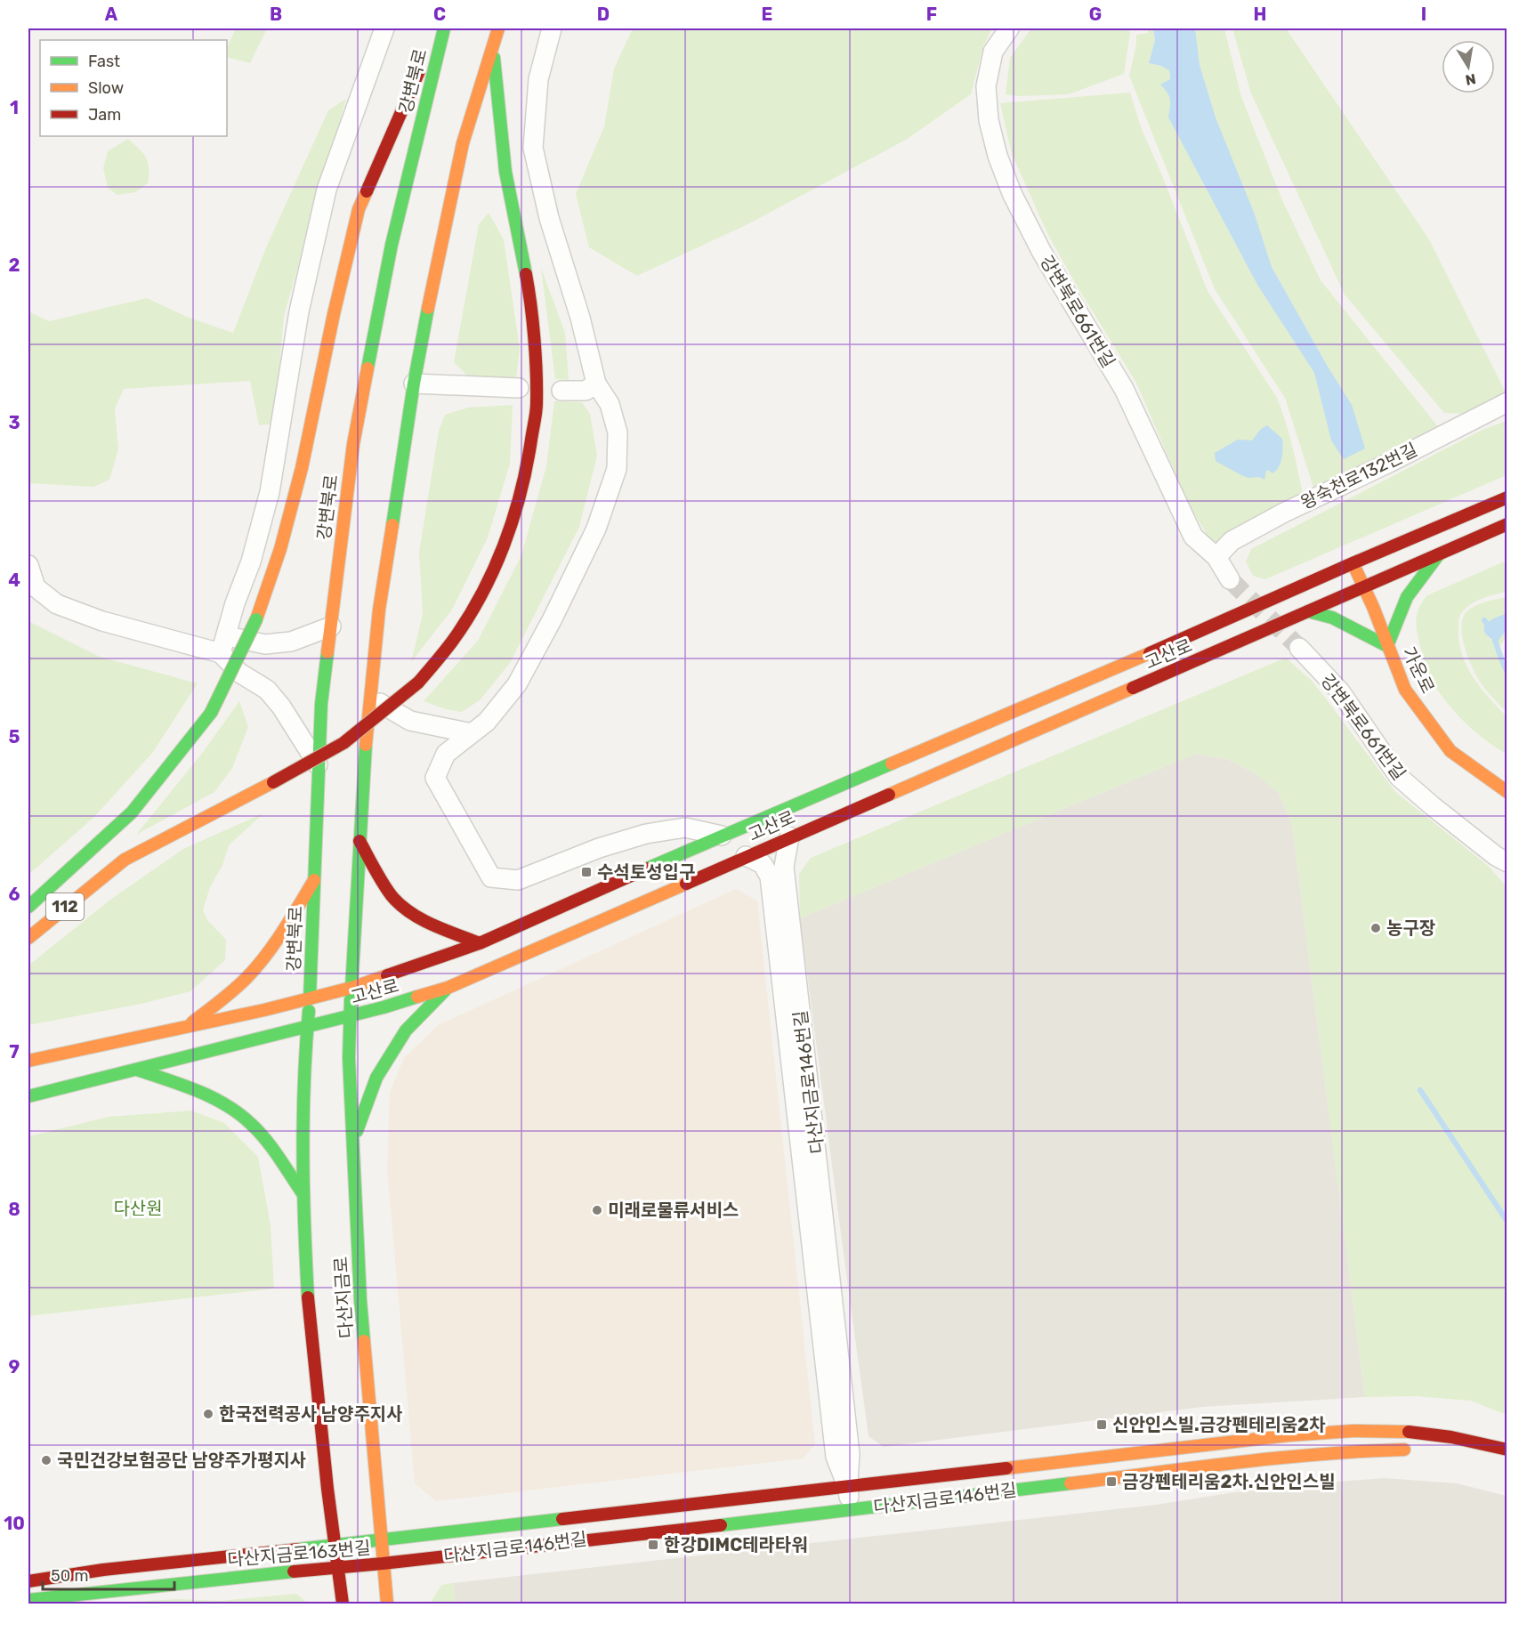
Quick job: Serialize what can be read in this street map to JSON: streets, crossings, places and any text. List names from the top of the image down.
{
  "streets": {
    "main road": [
      "강변북로",
      "고산로",
      "가운로",
      "112",
      "다산지금로146번길",
      "다산지금로",
      "다산지금로163번길"
    ],
    "street": ["강변북로661번길", "왕숙천로132번길"]
  },
  "crossings": [
    ["강변북로", "고산로"],
    ["강변북로", "다산지금로"],
    ["강변북로661번길", "왕숙천로132번길"],
    ["고산로", "가운로"],
    ["고산로", "다산지금로146번길"],
    ["고산로", "다산지금로"],
    ["다산지금로146번길", "다산지금로"],
    ["다산지금로146번길", "다산지금로163번길"],
    ["다산지금로", "다산지금로163번길"]
  ],
  "parks": ["다산원"],
  "places": {
    "transit": [
      "수석토성입구",
      "신안인스빌.금강펜테리움2차",
      "금강펜테리움2차.신안인스빌",
      "한강DIMC테라타워"
    ],
    "other": [
      "농구장",
      "미래로물류서비스",
      "한국전력공사 남양주지사",
      "국민건강보험공단 남양주가평지사"
    ]
  },
  "legend": ["Fast", "Slow", "Jam"],
  "scale_bar": "50 m",
  "north": "bottom",
  "grid": {
    "columns": [
      "A",
      "B",
      "C",
      "D",
      "E",
      "F",
      "G",
      "H",
      "I"
    ],
    "rows": [
      "1",
      "2",
      "3",
      "4",
      "5",
      "6",
      "7",
      "8",
      "9",
      "10"
    ]
  }
}
